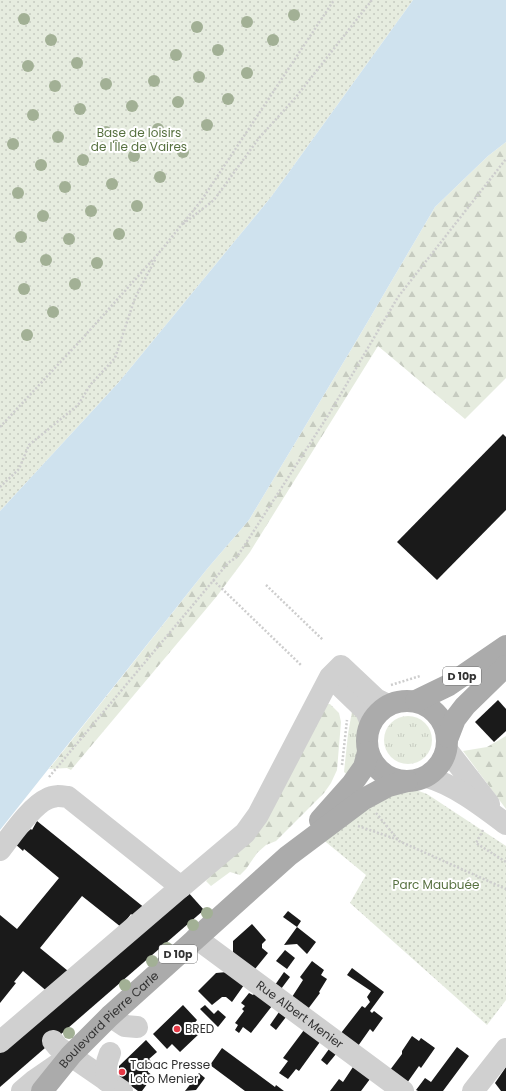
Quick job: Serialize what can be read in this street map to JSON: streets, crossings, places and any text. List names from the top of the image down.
{
  "streets": {
    "main road": ["D 10p", "Boulevard Pierre Carle"],
    "street": ["Rue Albert Menier"]
  },
  "crossings": [
    ["D 10p", "Boulevard Pierre Carle"],
    ["Rue Albert Menier", "Boulevard Pierre Carle"]
  ],
  "parks": ["Base de loisirs de l'Île de Vaires", "Parc Maubuée"],
  "places": ["BRED", "Tabac Presse Loto Menier"]
}
